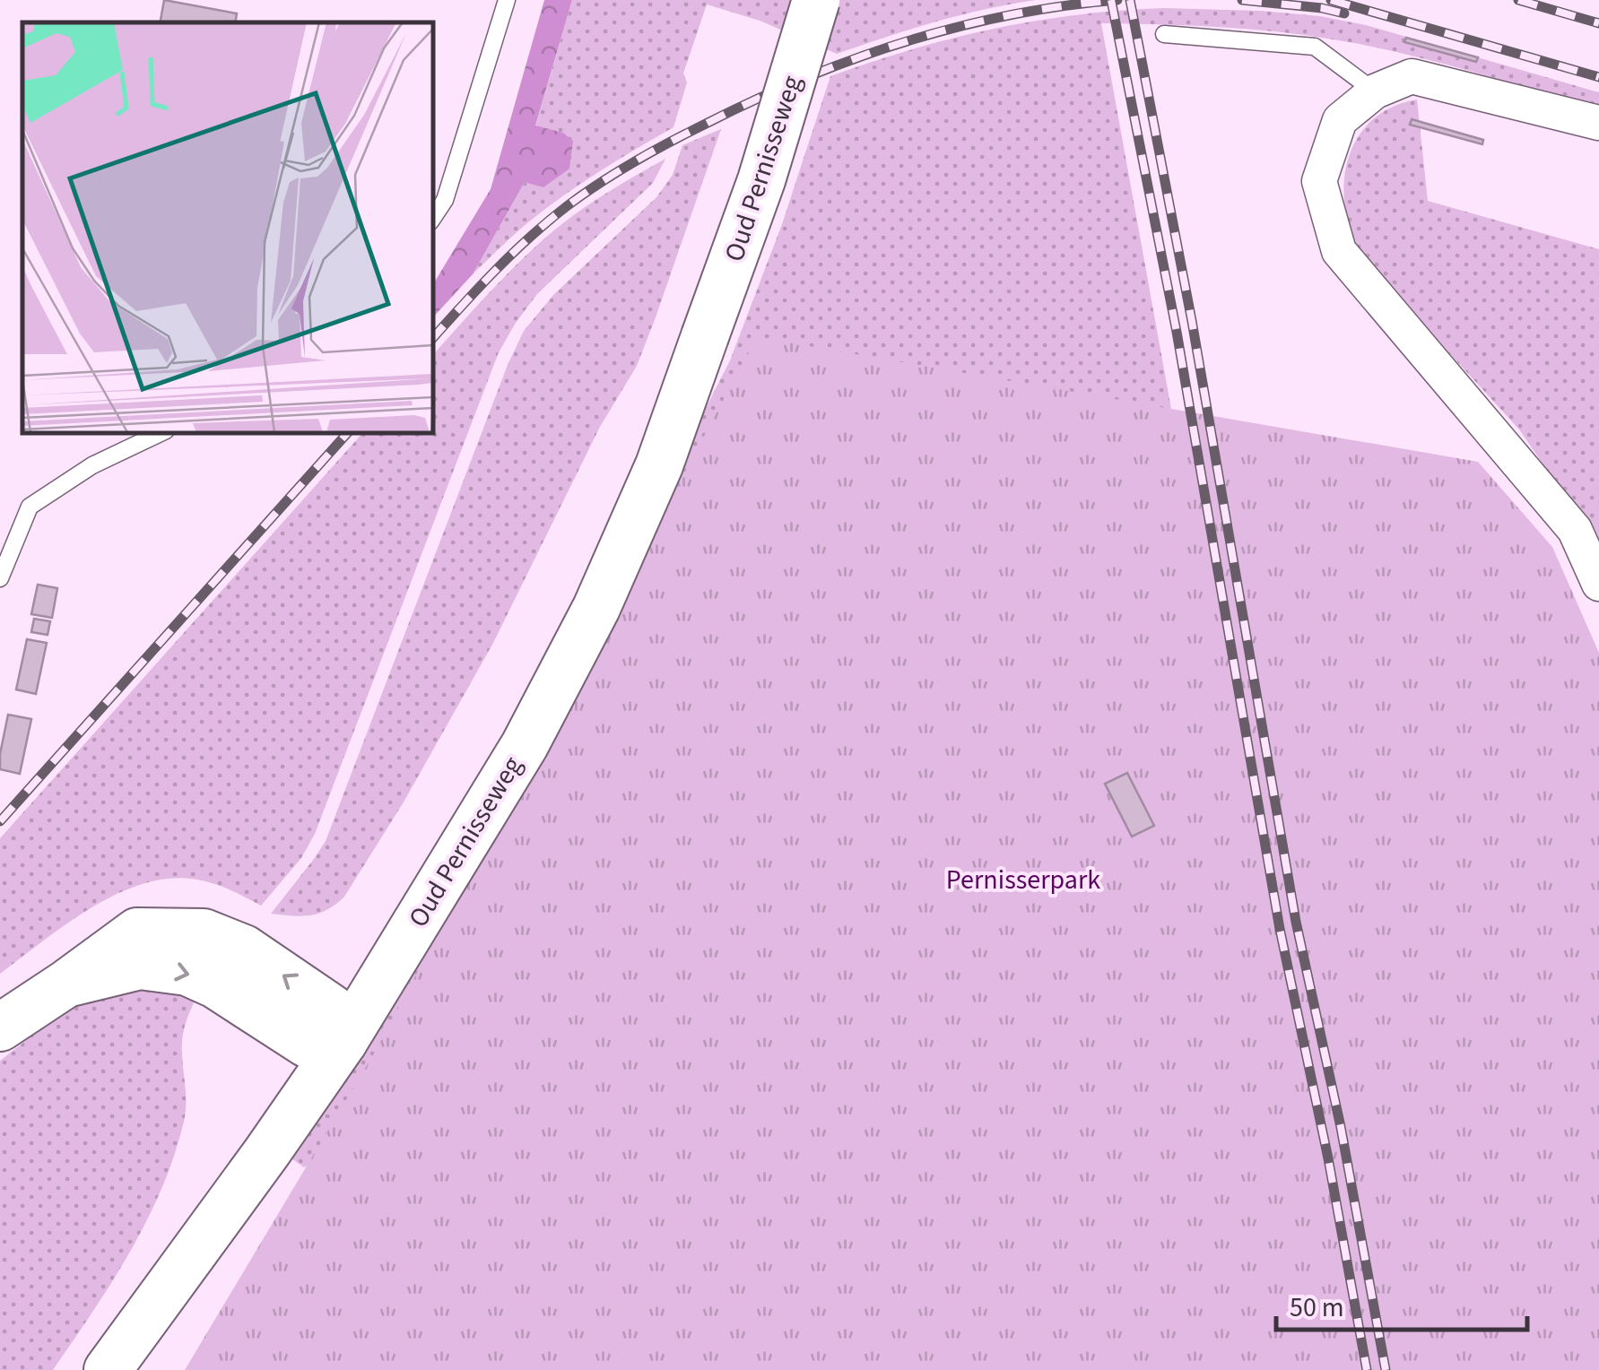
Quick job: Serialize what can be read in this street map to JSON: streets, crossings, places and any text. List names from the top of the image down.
{
  "streets": {
    "street": ["Oud Pernisseweg"]
  },
  "parks": ["Pernisserpark"],
  "scale_bar": "50 m"
}
